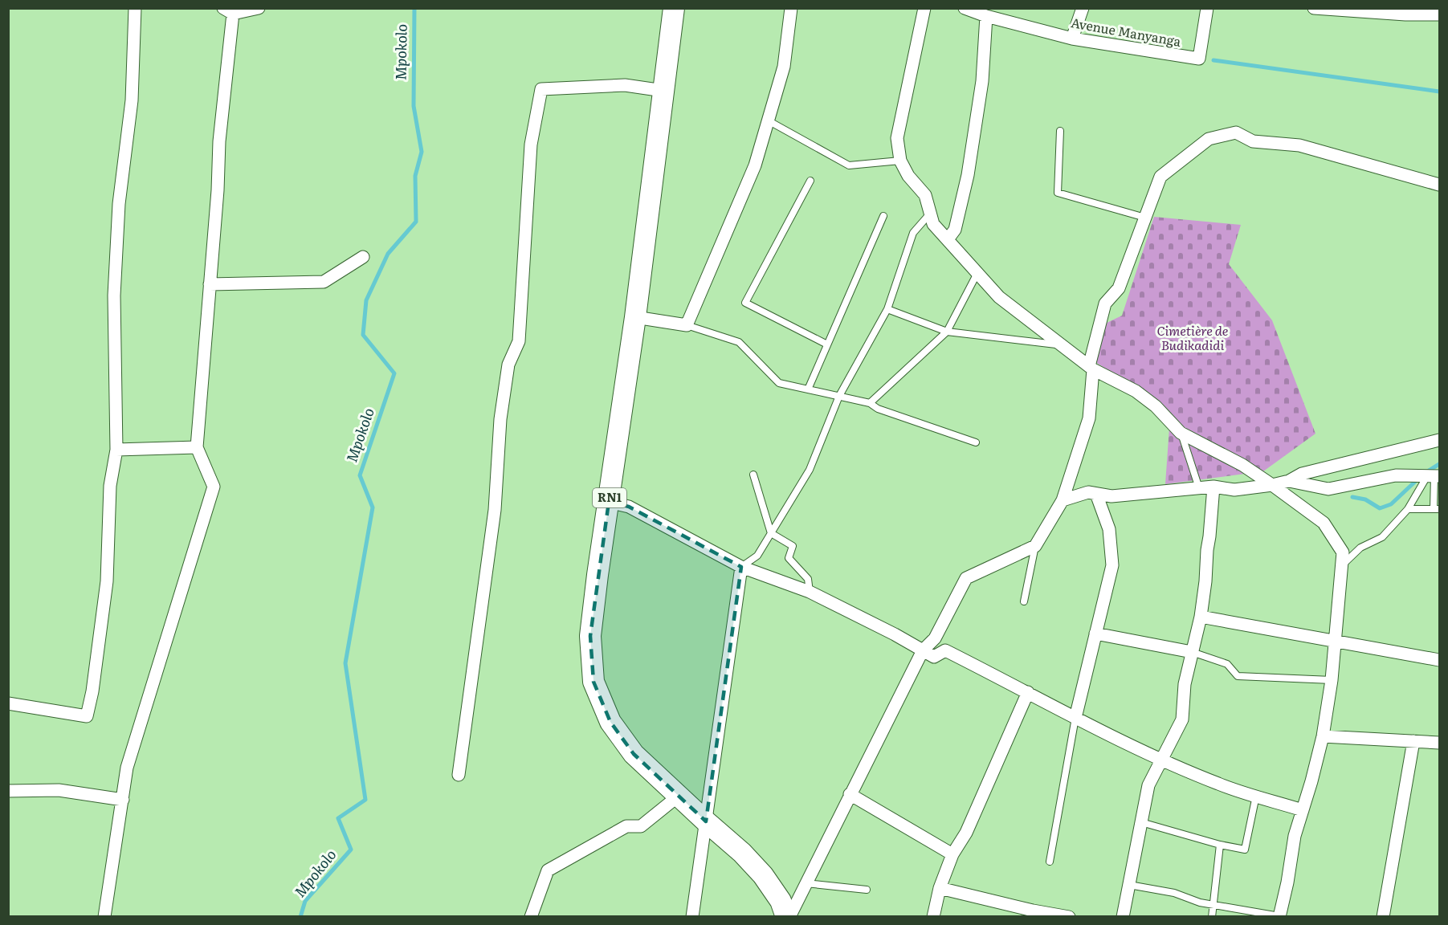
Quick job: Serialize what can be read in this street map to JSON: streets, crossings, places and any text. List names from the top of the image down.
{
  "streets": {
    "highway": ["RN1"],
    "street": ["Avenue Manyanga"]
  },
  "water": ["Mpokolo"],
  "parks": ["Cimetière de Budikadidi"]
}
